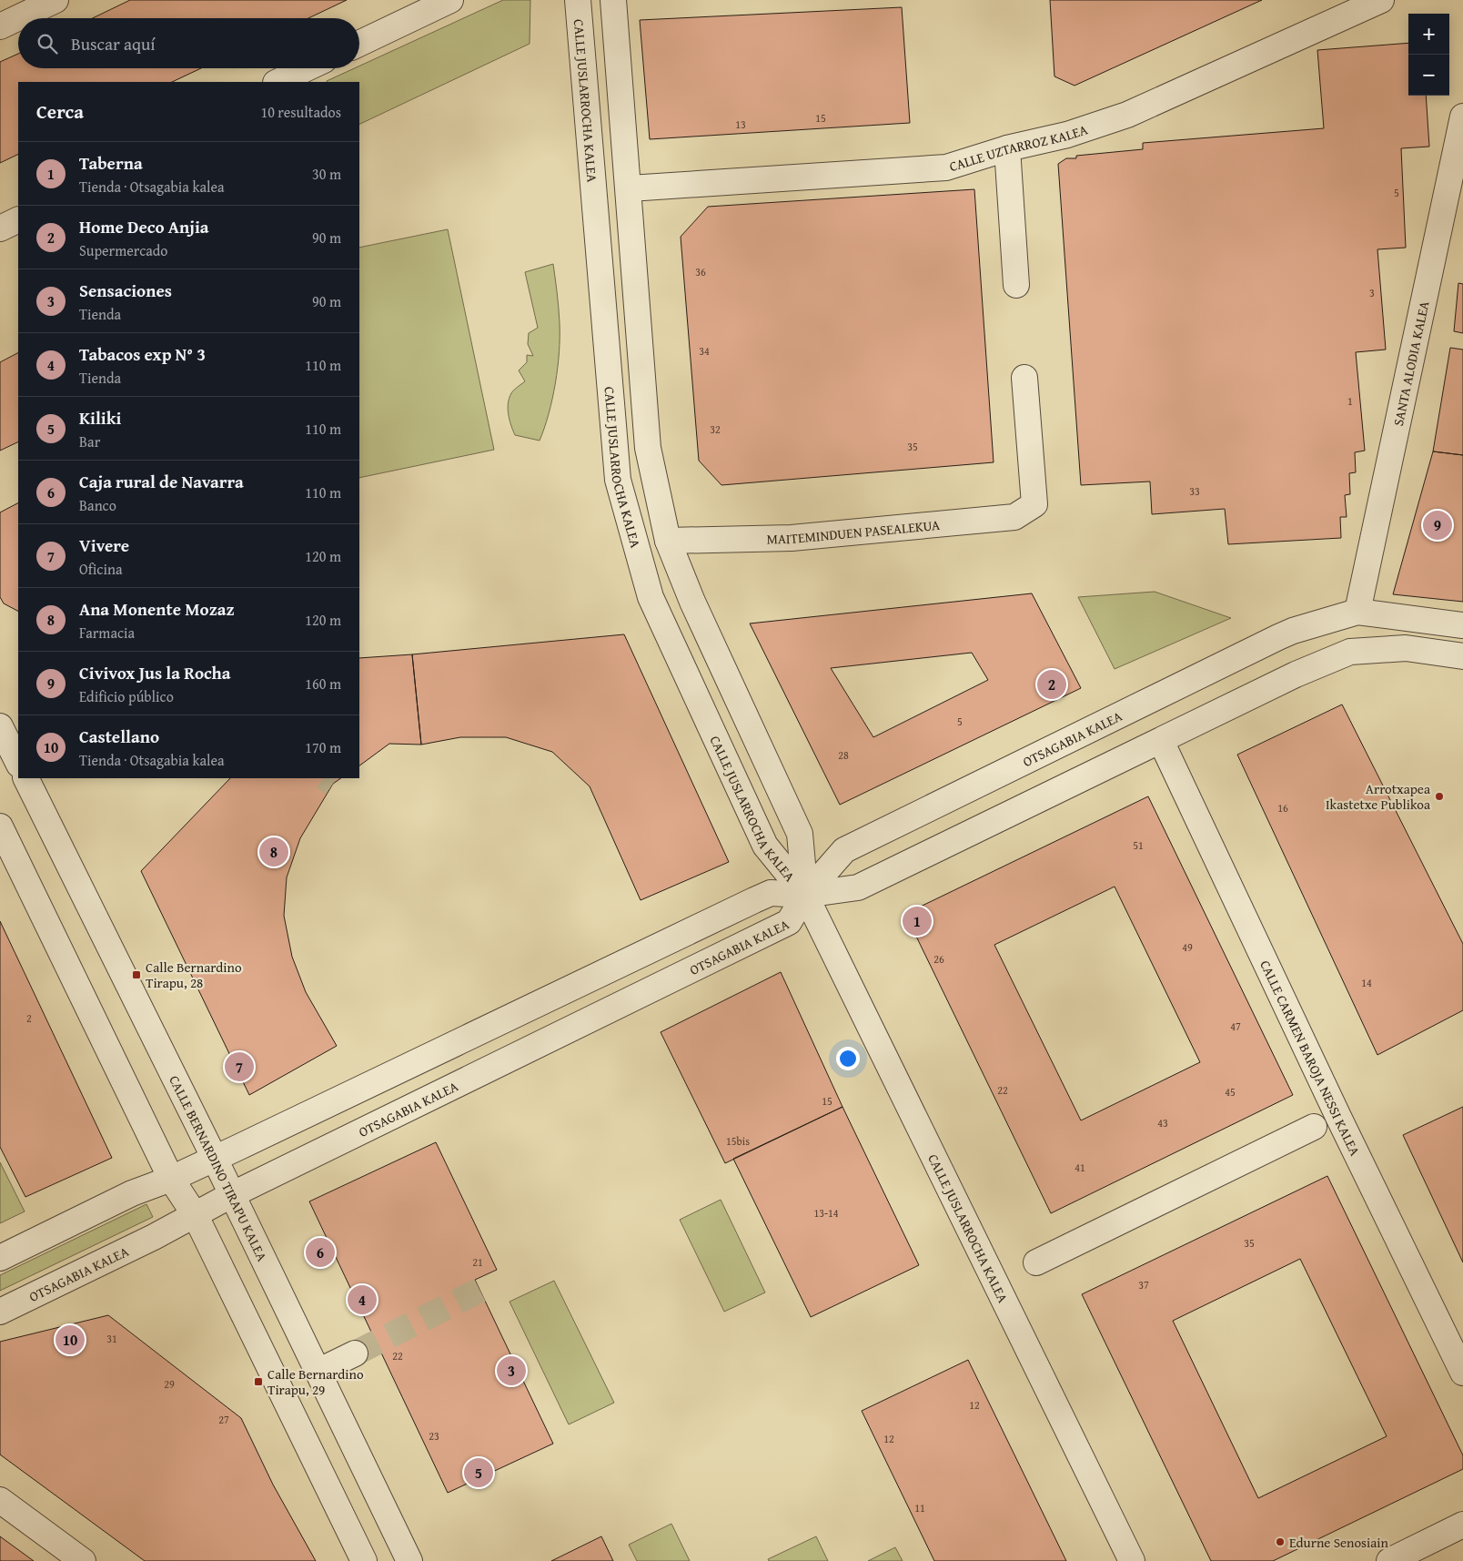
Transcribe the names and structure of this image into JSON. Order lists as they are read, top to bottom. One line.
{"streets":{"street":["CALLE JUSLARROCHA KALEA","CALLE UZTARROZ KALEA","SANTA ALODIA KALEA","MAITEMINDUEN PASEALEKUA","OTSAGABIA KALEA","CALLE CARMEN BAROJA NESSI KALEA","CALLE BERNARDINO TIRAPU KALEA"]},"crossings":[["CALLE JUSLARROCHA KALEA","CALLE UZTARROZ KALEA"],["CALLE JUSLARROCHA KALEA","MAITEMINDUEN PASEALEKUA"],["CALLE JUSLARROCHA KALEA","OTSAGABIA KALEA"],["SANTA ALODIA KALEA","OTSAGABIA KALEA"],["OTSAGABIA KALEA","CALLE CARMEN BAROJA NESSI KALEA"],["OTSAGABIA KALEA","CALLE BERNARDINO TIRAPU KALEA"]],"places":{"other":["Arrotxapea Ikastetxe Publikoa","Edurne Senosiain"],"transit":["Calle Bernardino Tirapu, 28","Calle Bernardino Tirapu, 29"]},"house_numbers":["15","13","5","36","3","34","1","32","35","33","5","28","16","51","49","26","14","2","47","22","45","15","43","15bis","41","13-14","35","21","37","31","22","29","12","27","23","12","11"],"page":{"map_buttons":["+","−"],"search":"Buscar aquí","heading":["Cerca","10 resultados"],"list":[{"mark":"1","name":"Taberna","note":"Tienda · Otsagabia kalea","value":"30 m"},{"mark":"2","name":"Home Deco Anjia","note":"Supermercado","value":"90 m"},{"mark":"3","name":"Sensaciones","note":"Tienda","value":"90 m"},{"mark":"4","name":"Tabacos exp N° 3","note":"Tienda","value":"110 m"},{"mark":"5","name":"Kiliki","note":"Bar","value":"110 m"},{"mark":"6","name":"Caja rural de Navarra","note":"Banco","value":"110 m"},{"mark":"7","name":"Vivere","note":"Oficina","value":"120 m"},{"mark":"8","name":"Ana Monente Mozaz","note":"Farmacia","value":"120 m"},{"mark":"9","name":"Civivox Jus la Rocha","note":"Edificio público","value":"160 m"},{"mark":"10","name":"Castellano","note":"Tienda · Otsagabia kalea","value":"170 m"}],"pins":["9","2","8","1","7","6","4","10","3","5"]}}
